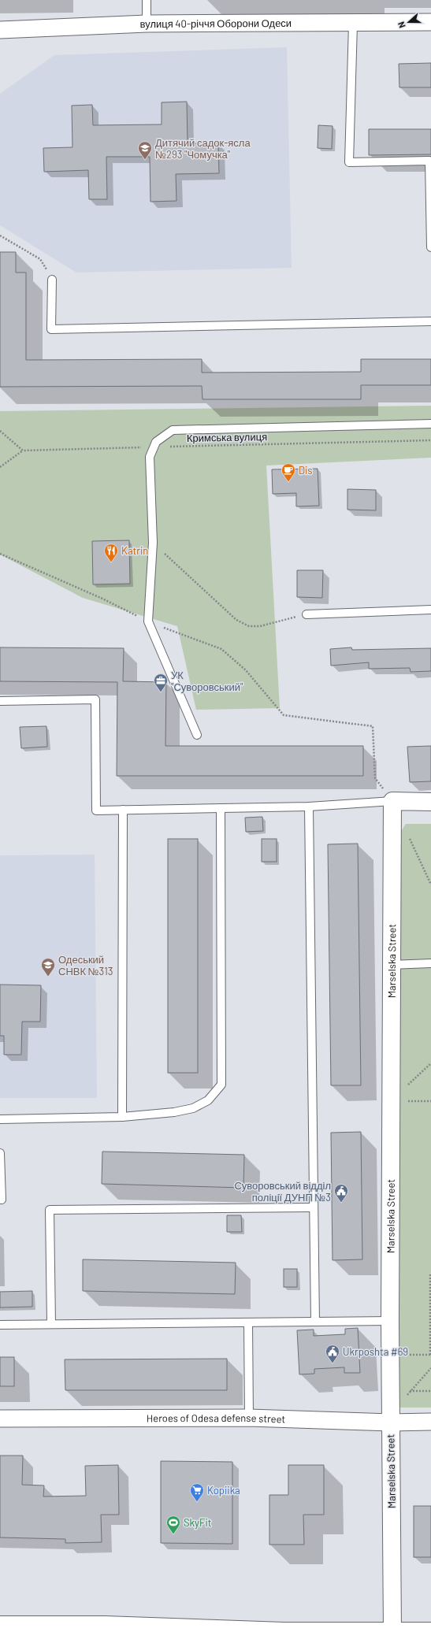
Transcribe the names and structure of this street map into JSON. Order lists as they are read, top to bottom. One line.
{"streets":{"street":["вулиця 40-річчя Оборони Одеси","Marselska Street","Heroes of Odesa defense street"],"path":["Кримська вулиця"]},"crossings":[["Marselska Street","Heroes of Odesa defense street"]],"places":{"school or university":["Дитячий садок-ясла №293 \"Чомучка\"","Одеський СНВК №313"],"cafe":["Dis"],"restaurant":["Katrin"],"office":["УК \"Суворовський\""],"public building":["Суворовський відділ поліції ДУНП №3","Ukrposhta #69"],"supermarket":["Kopiika"],"sports":["SkyFit"]},"north":"left"}
